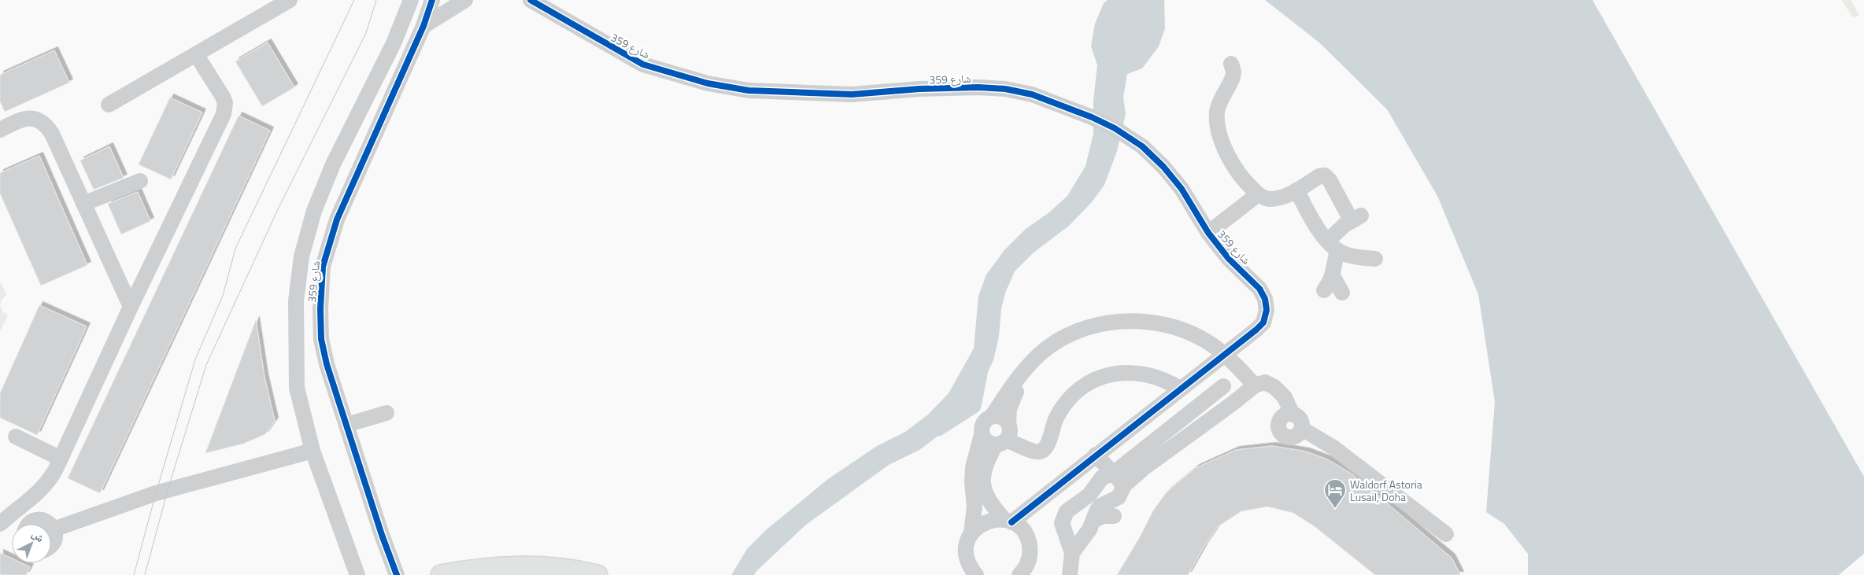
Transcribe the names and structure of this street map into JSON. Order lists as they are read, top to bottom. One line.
{"streets":{"street":["شارع 359"]},"places":{"hotel":["Waldorf Astoria Lusail, Doha"]},"north":"top right"}
